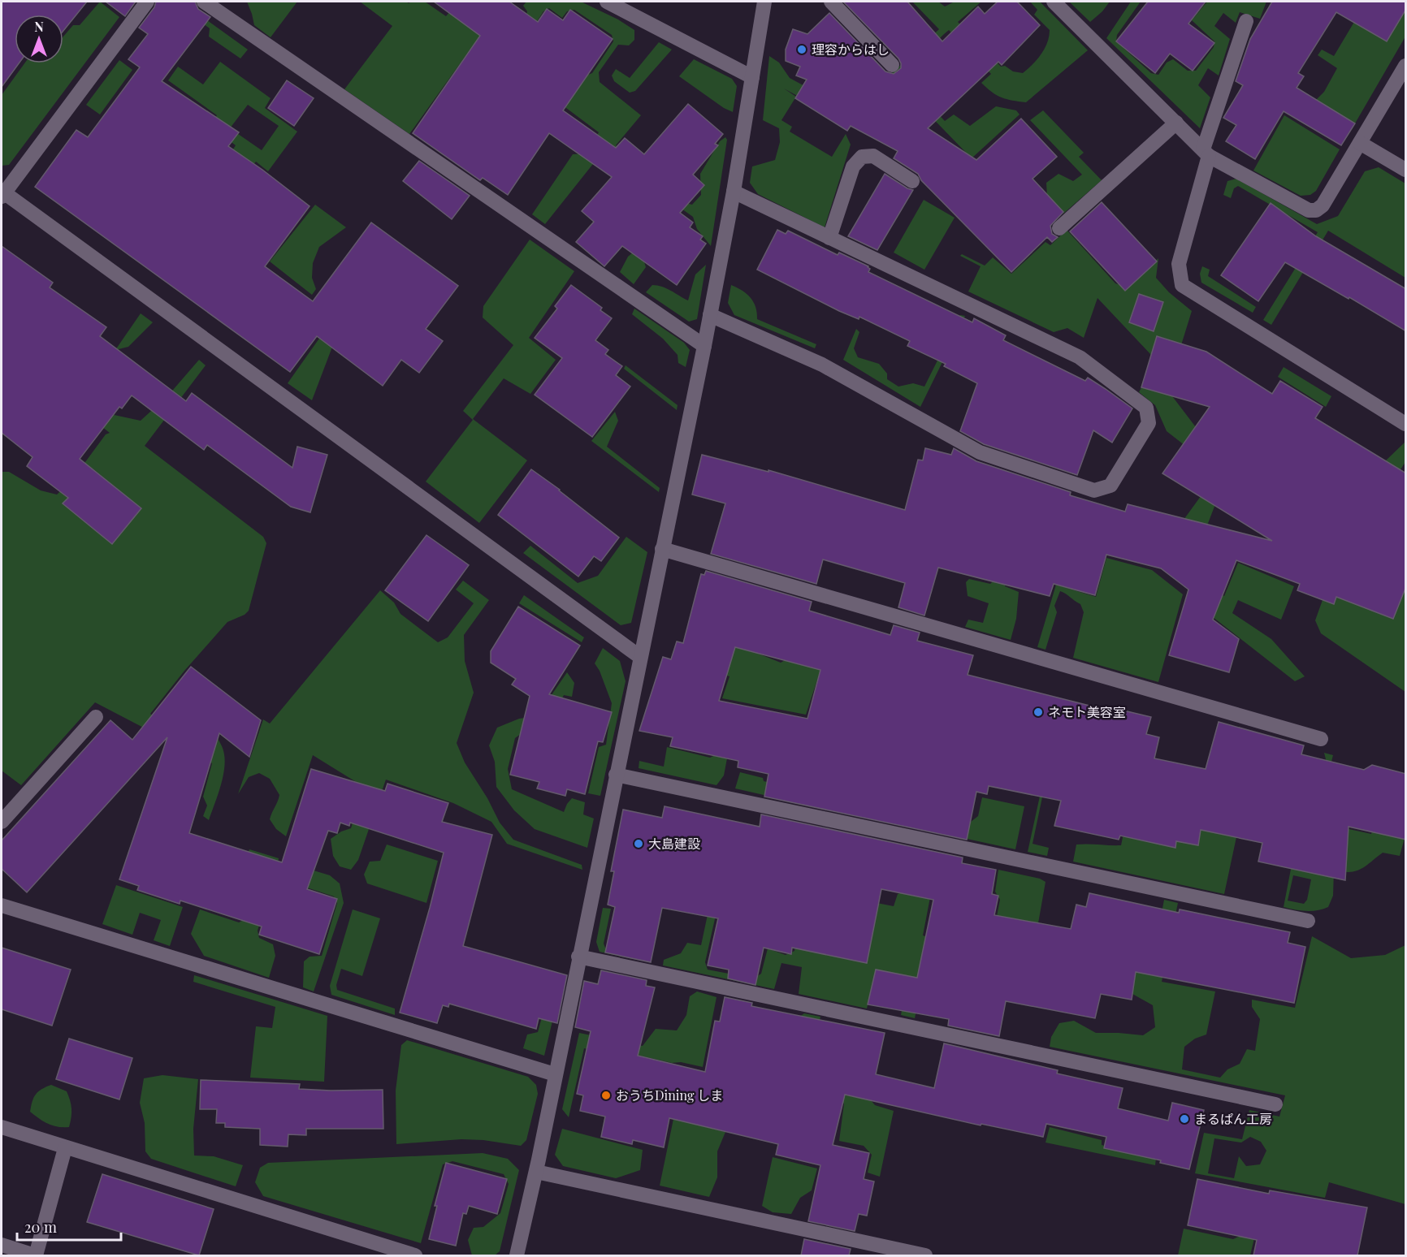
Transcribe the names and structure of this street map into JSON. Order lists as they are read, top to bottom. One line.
{"places":["理容からはし","ネモト美容室","大島建設","おうちDining しま","まるぱん工房"],"scale_bar":"20 m","north":"top"}
